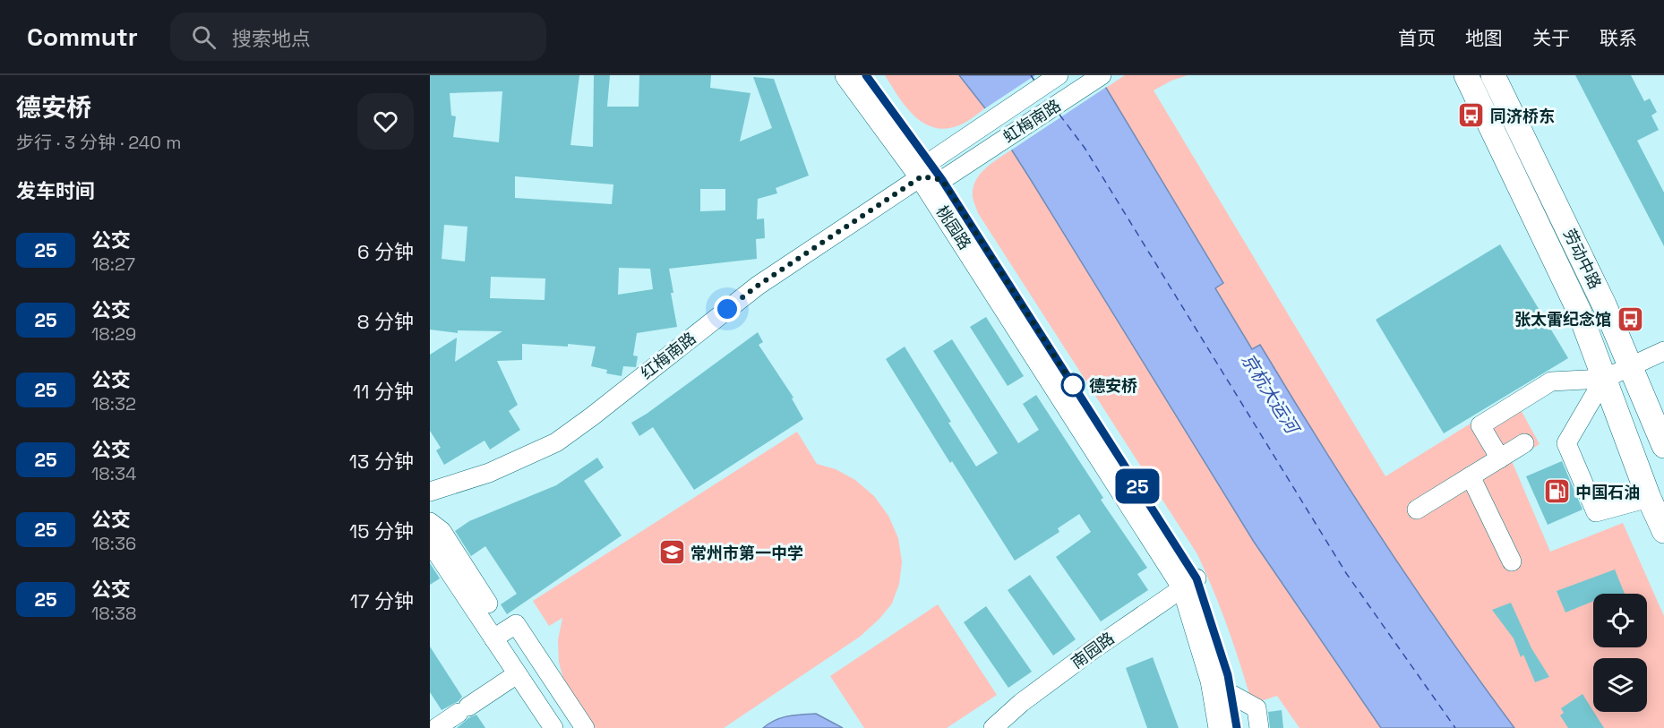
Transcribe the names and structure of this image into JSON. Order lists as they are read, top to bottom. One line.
{"streets":{"main road":["桃园路","劳动中路"],"street":["虹梅南路","红梅南路","南园路"]},"crossings":[["虹梅南路","桃园路"],["虹梅南路","红梅南路"],["桃园路","红梅南路"],["桃园路","南园路"]],"water":["京杭大运河"],"places":{"bus stop":["同济桥东","张太雷纪念馆"],"other":["德安桥"],"fuel station":["中国石油"],"school or university":["常州市第一中学"]},"lines":["bus line 25"],"page":{"header":"Commutr","search":"搜索地点","nav":["首页","地图","关于","联系"],"heading":[["德安桥","步行 · 3 分钟 · 240 m"],"发车时间"],"on_map":"25","list":[{"mark":"25","name":"公交","note":"18:27","value":"6 分钟"},{"mark":"25","name":"公交","note":"18:29","value":"8 分钟"},{"mark":"25","name":"公交","note":"18:32","value":"11 分钟"},{"mark":"25","name":"公交","note":"18:34","value":"13 分钟"},{"mark":"25","name":"公交","note":"18:36","value":"15 分钟"},{"mark":"25","name":"公交","note":"18:38","value":"17 分钟"}]}}
